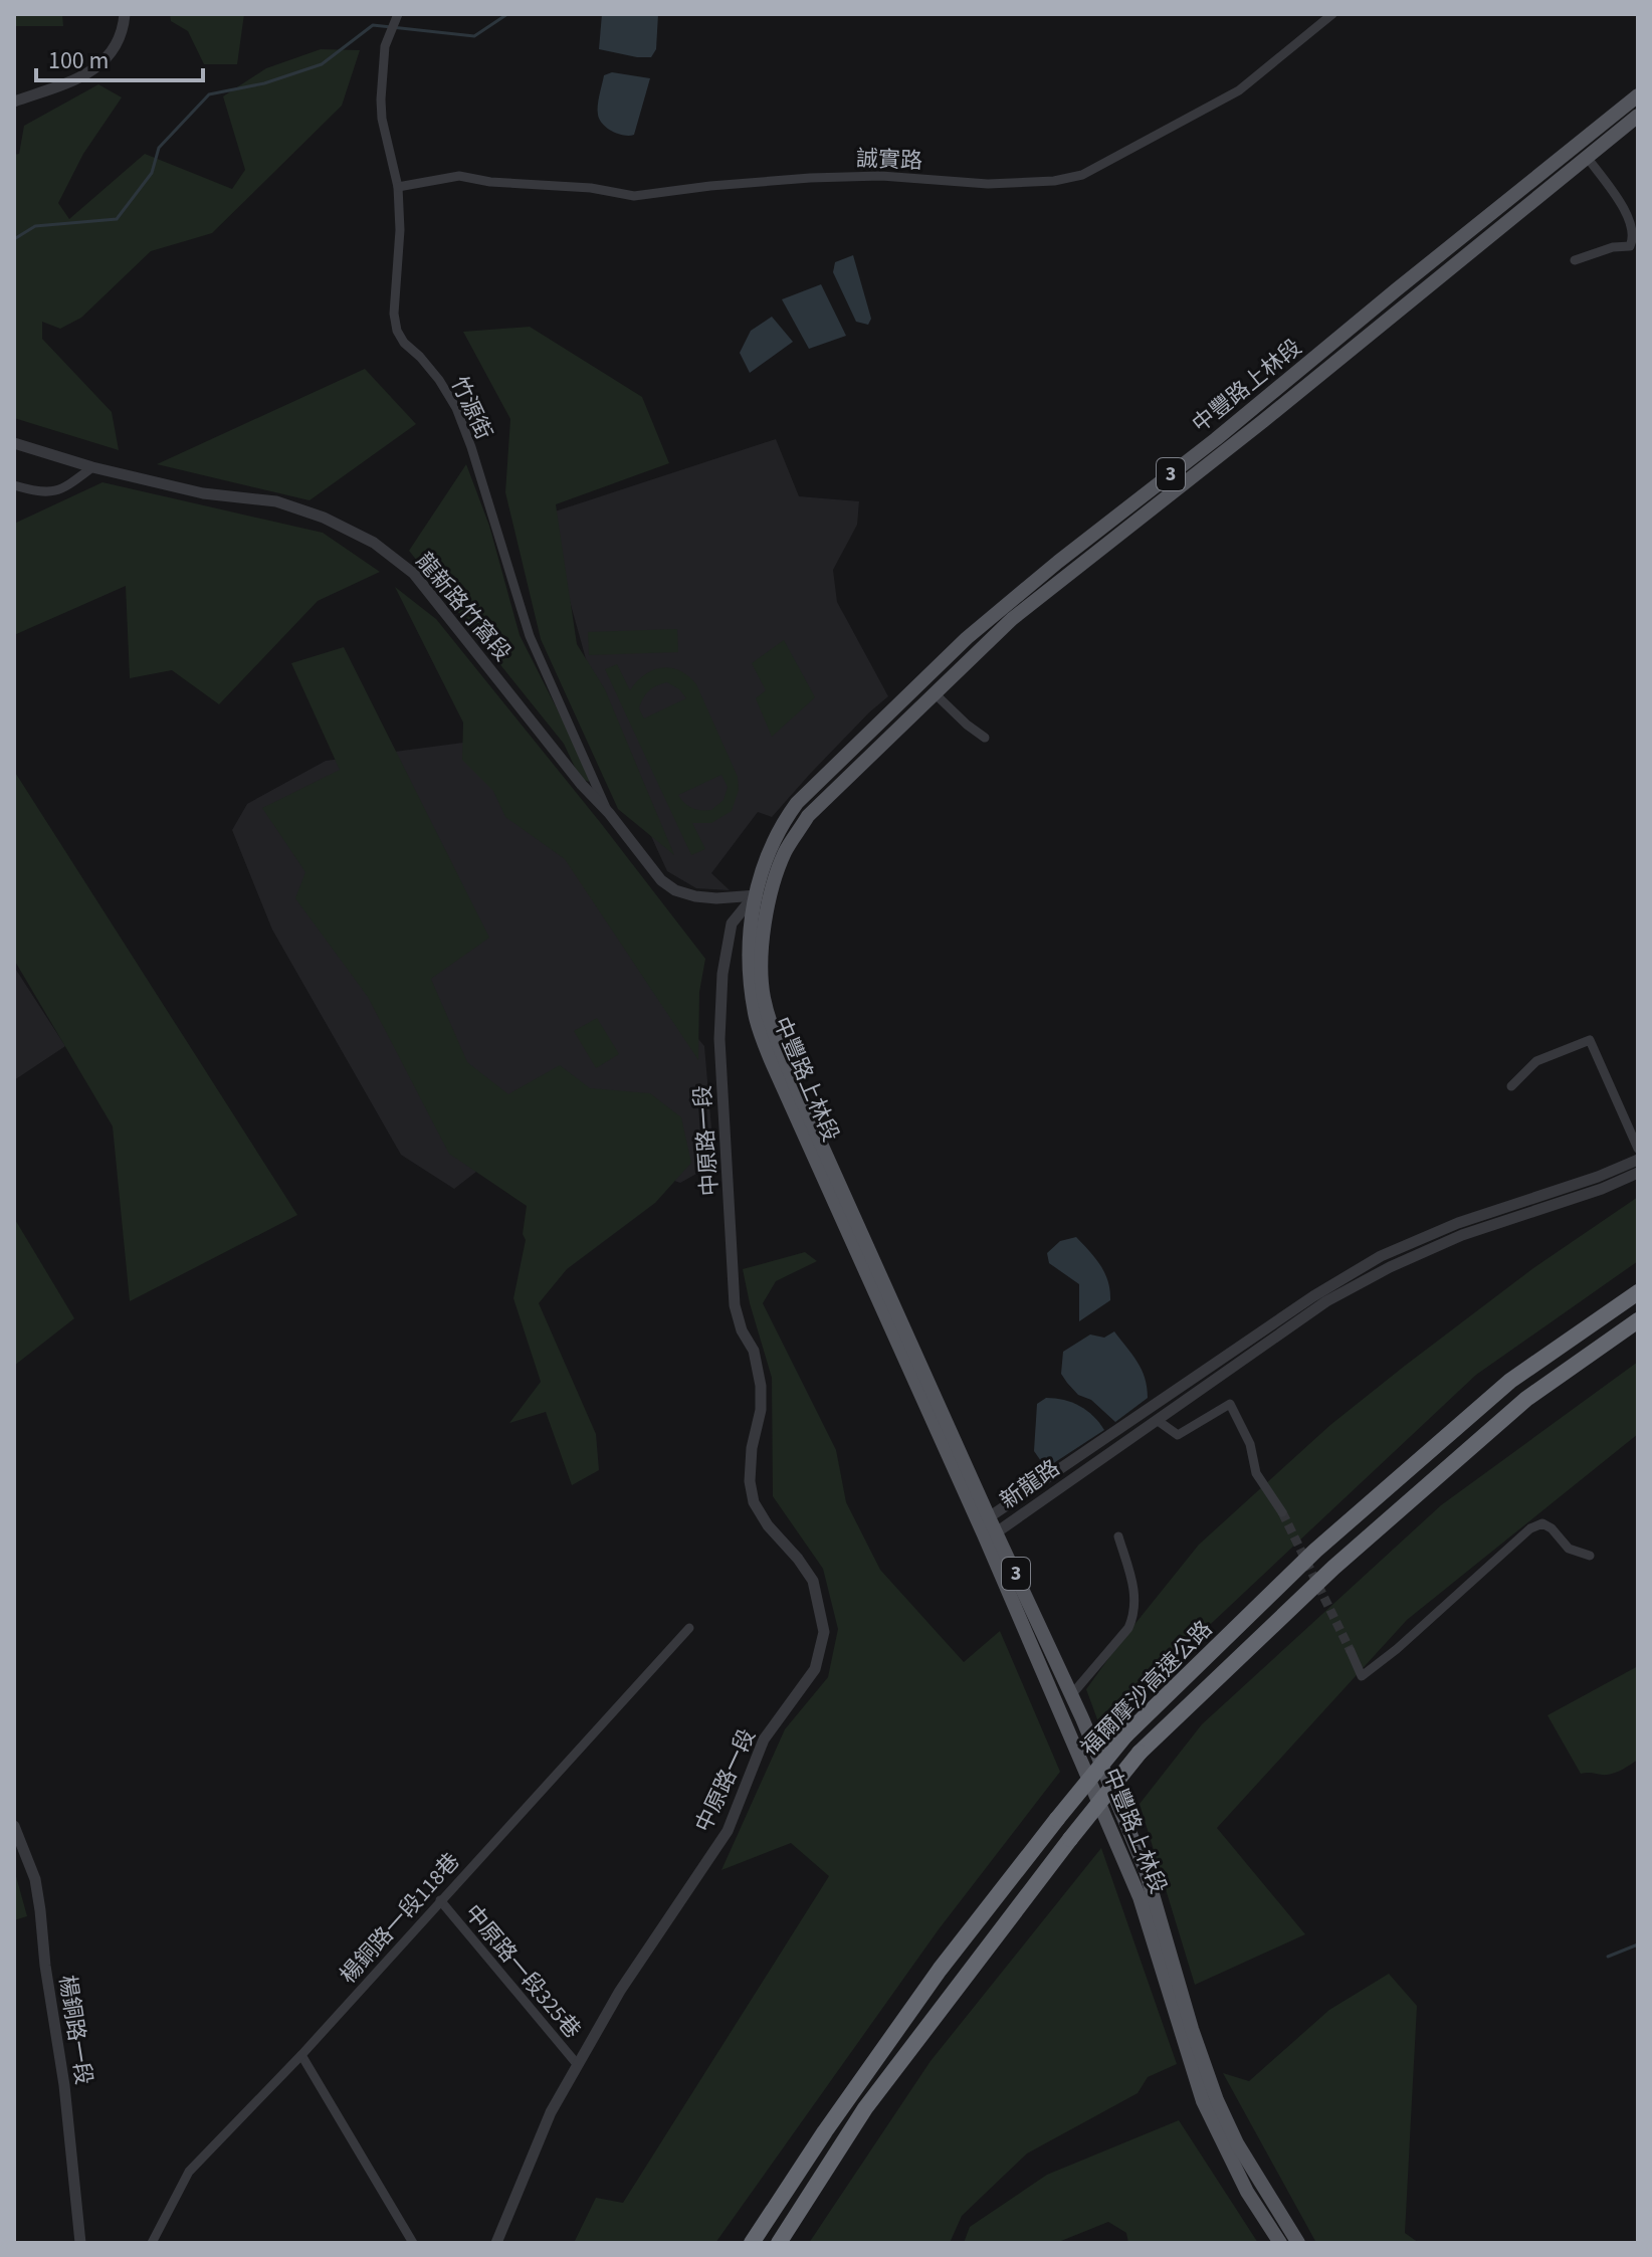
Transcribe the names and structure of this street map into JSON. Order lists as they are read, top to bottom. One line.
{"streets":{"highway":["福爾摩沙高速公路"],"main road":["中豐路上林段","3"],"street":["誠實路","竹源街","龍新路竹窩段","中原路一段","新龍路","楊銅路一段118巷","中原路一段325巷","楊銅路一段"]},"crossings":[["誠實路","竹源街"],["中豐路上林段","龍新路竹窩段"],["中豐路上林段","中原路一段"],["中豐路上林段","新龍路"],["竹源街","龍新路竹窩段"],["龍新路竹窩段","中原路一段"],["中原路一段","中原路一段325巷"],["楊銅路一段118巷","中原路一段325巷"]],"scale_bar":"100 m"}
